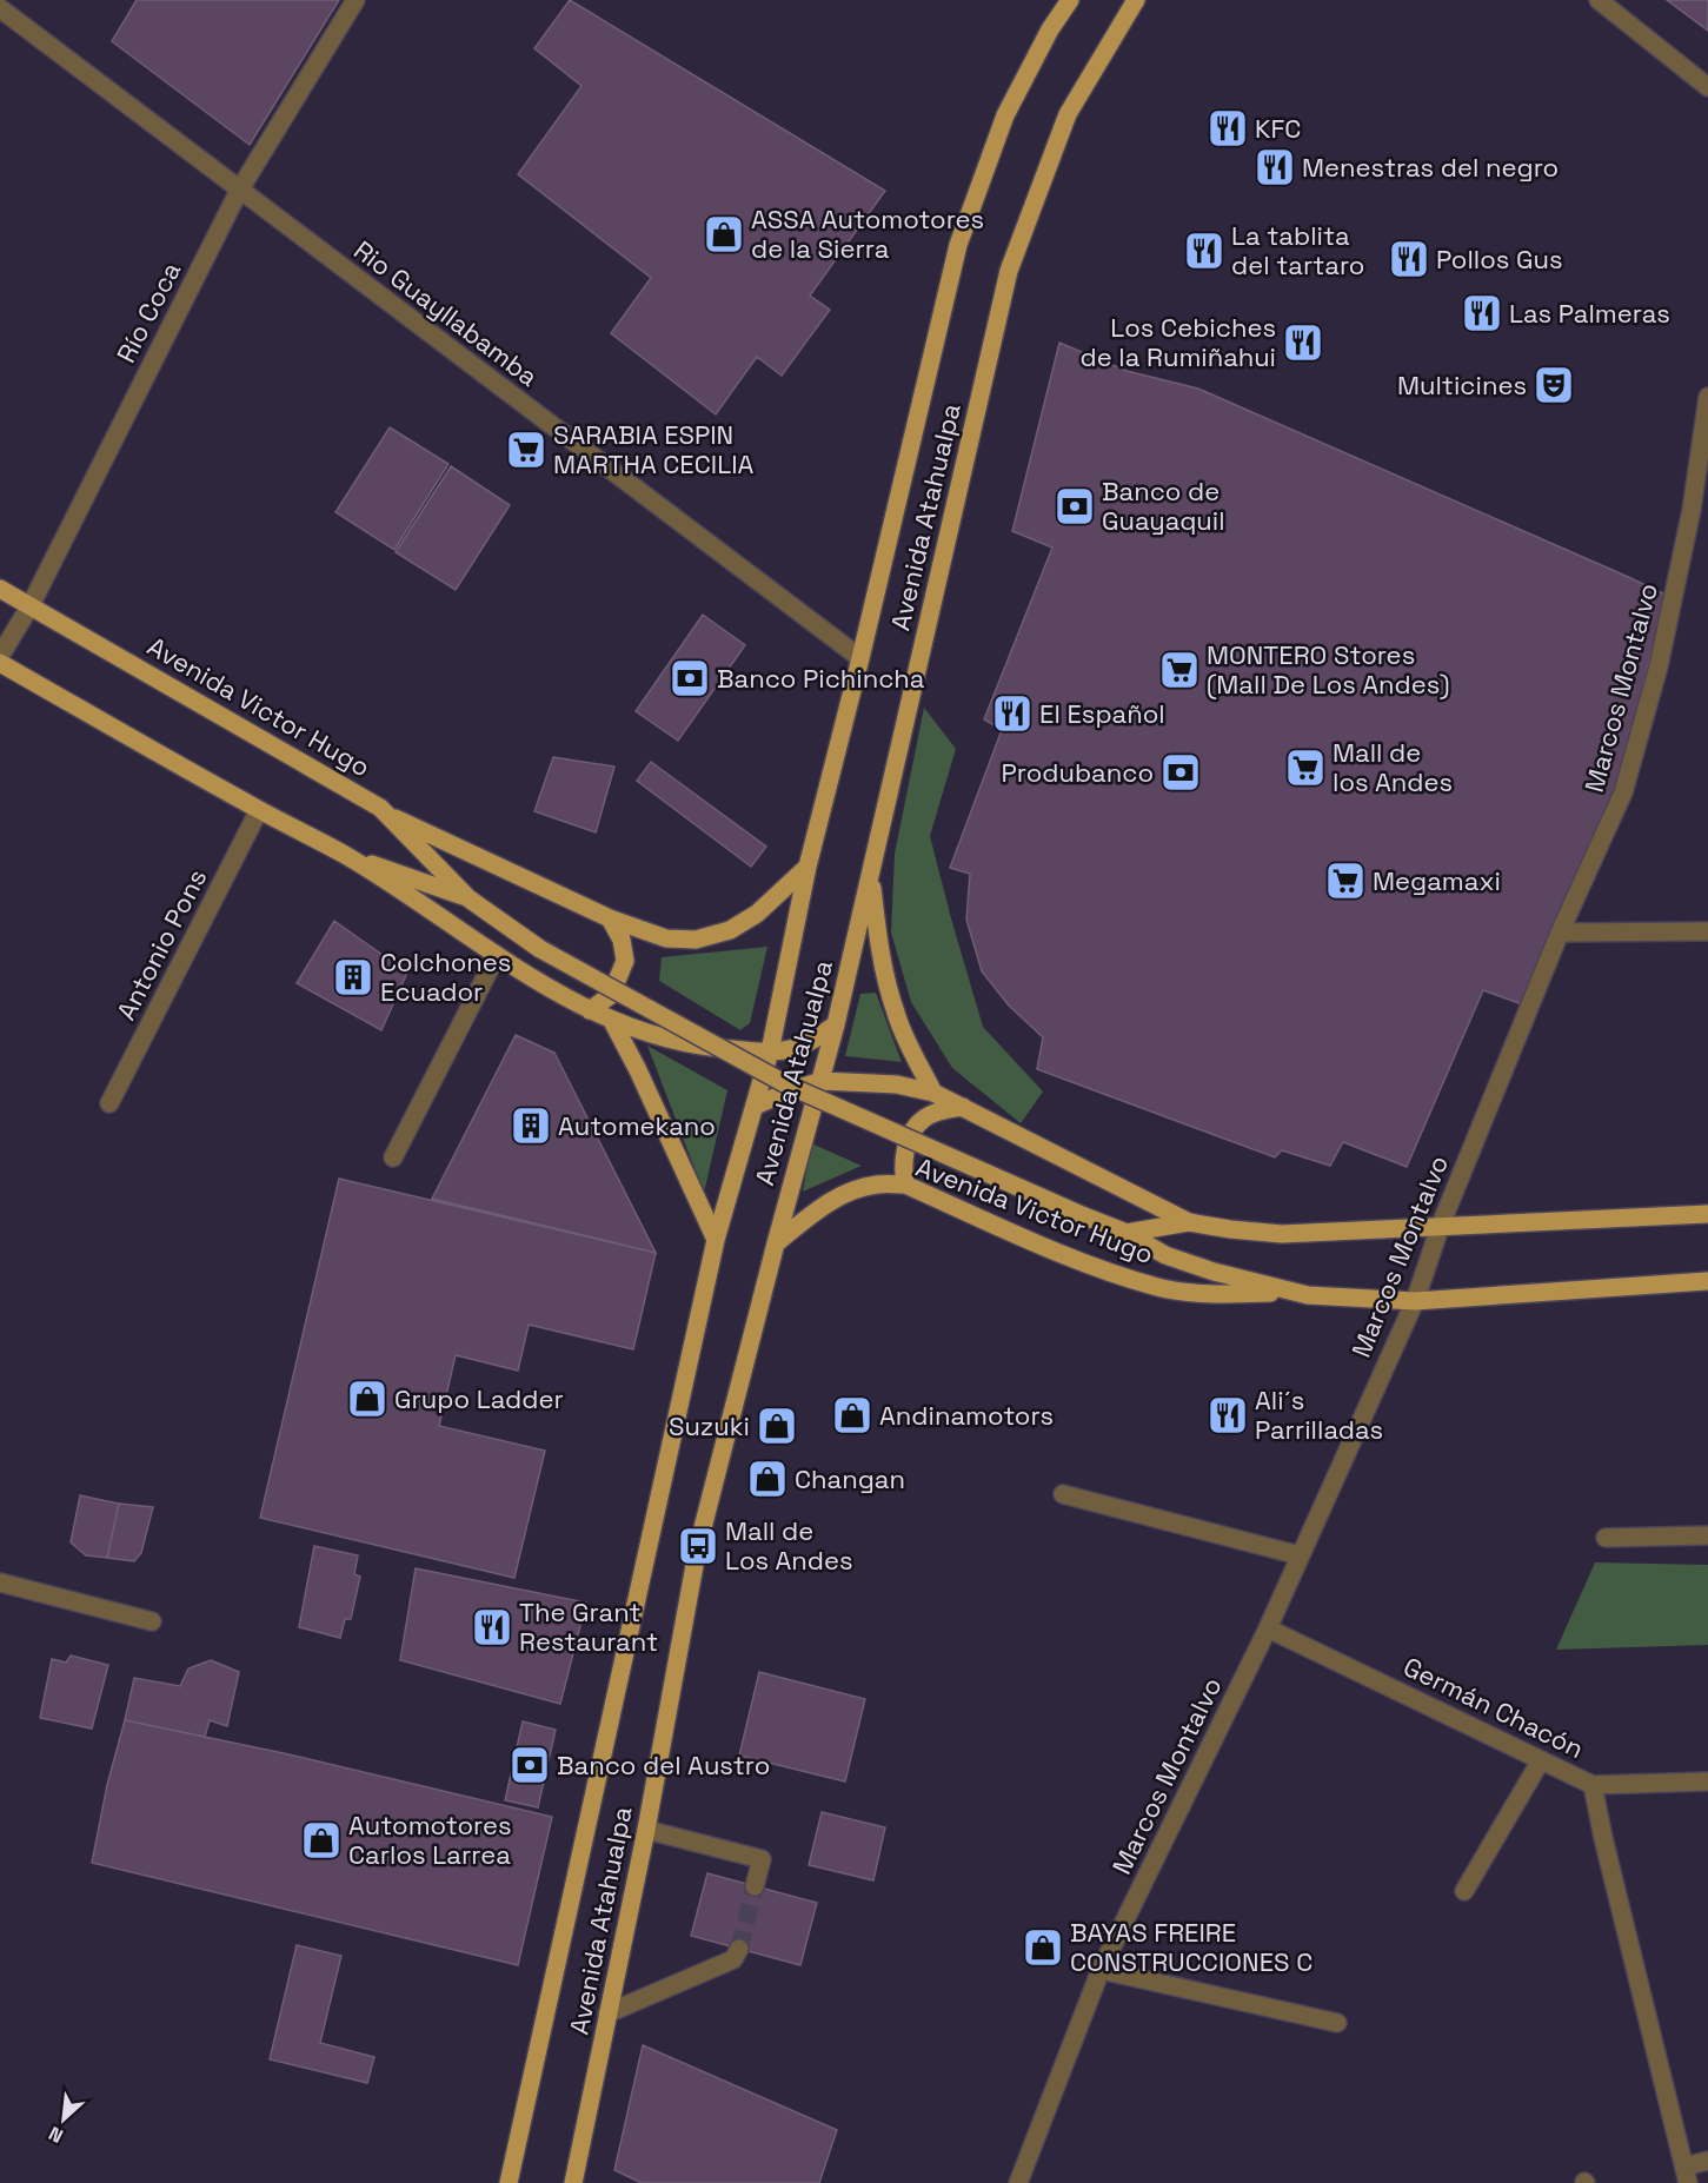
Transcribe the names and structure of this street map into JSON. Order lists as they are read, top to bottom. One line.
{"streets":{"main road":["Avenida Atahualpa","Avenida Victor Hugo"],"street":["Río Coca","Rio Guayllabamba","Marcos Montalvo","Antonio Pons","Germán Chacón"]},"crossings":[["Río Coca","Rio Guayllabamba"],["Río Coca","Avenida Victor Hugo"],["Rio Guayllabamba","Avenida Atahualpa"],["Avenida Atahualpa","Avenida Victor Hugo"],["Marcos Montalvo","Avenida Victor Hugo"],["Marcos Montalvo","Germán Chacón"],["Avenida Victor Hugo","Antonio Pons"]],"places":{"restaurant":["KFC","Menestras del negro","La tablita del tartaro","Pollos Gus","Las Palmeras","Los Cebiches de la Rumiñahui","El Español","Ali´s Parrilladas","The Grant Restaurant"],"shop":["ASSA Automotores de la Sierra","Grupo Ladder","Andinamotors","Suzuki","Changan","Automotores Carlos Larrea","BAYAS FREIRE CONSTRUCCIONES C"],"theatre":["Multicines"],"supermarket":["SARABIA ESPIN MARTHA CECILIA","MONTERO Stores (Mall De Los Andes)","Mall de los Andes","Megamaxi"],"bank":["Banco de Guayaquil","Banco Pichincha","Produbanco","Banco del Austro"],"building":["Colchones Ecuador","Automekano"],"bus stop":["Mall de Los Andes"]},"north":"bottom left"}
